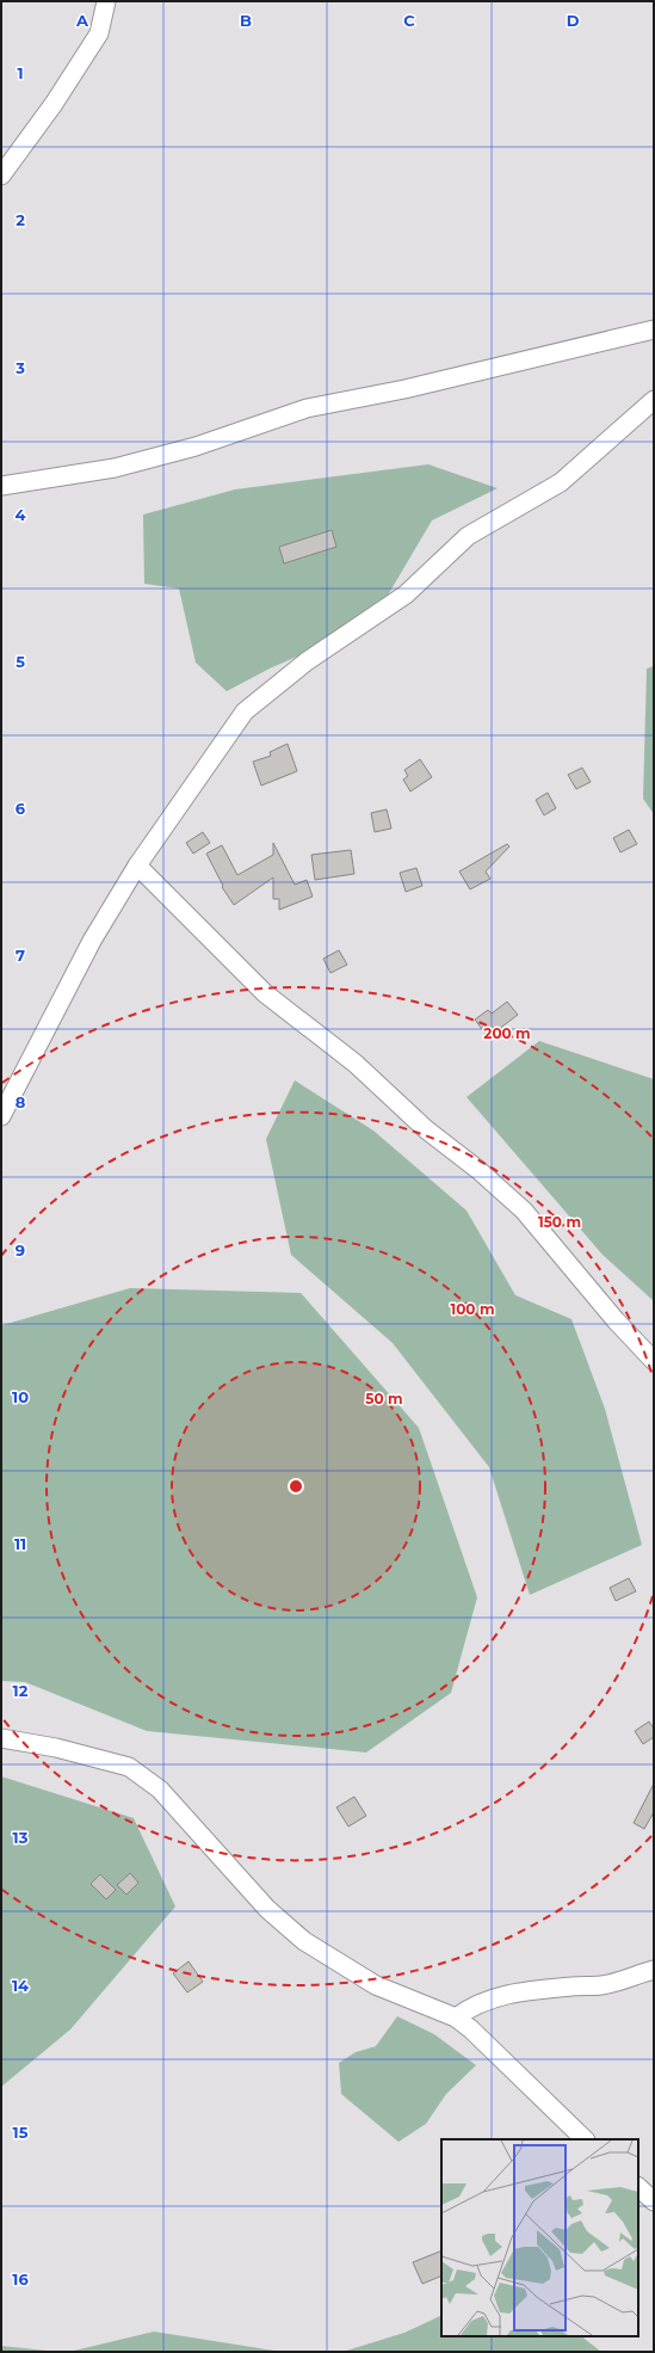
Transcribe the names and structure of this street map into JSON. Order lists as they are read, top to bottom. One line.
{"grid":{"columns":["A","B","C","D"],"rows":["1","2","3","4","5","6","7","8","9","10","11","12","13","14","15","16"]},"rings":["200 m","150 m","100 m","50 m"]}
